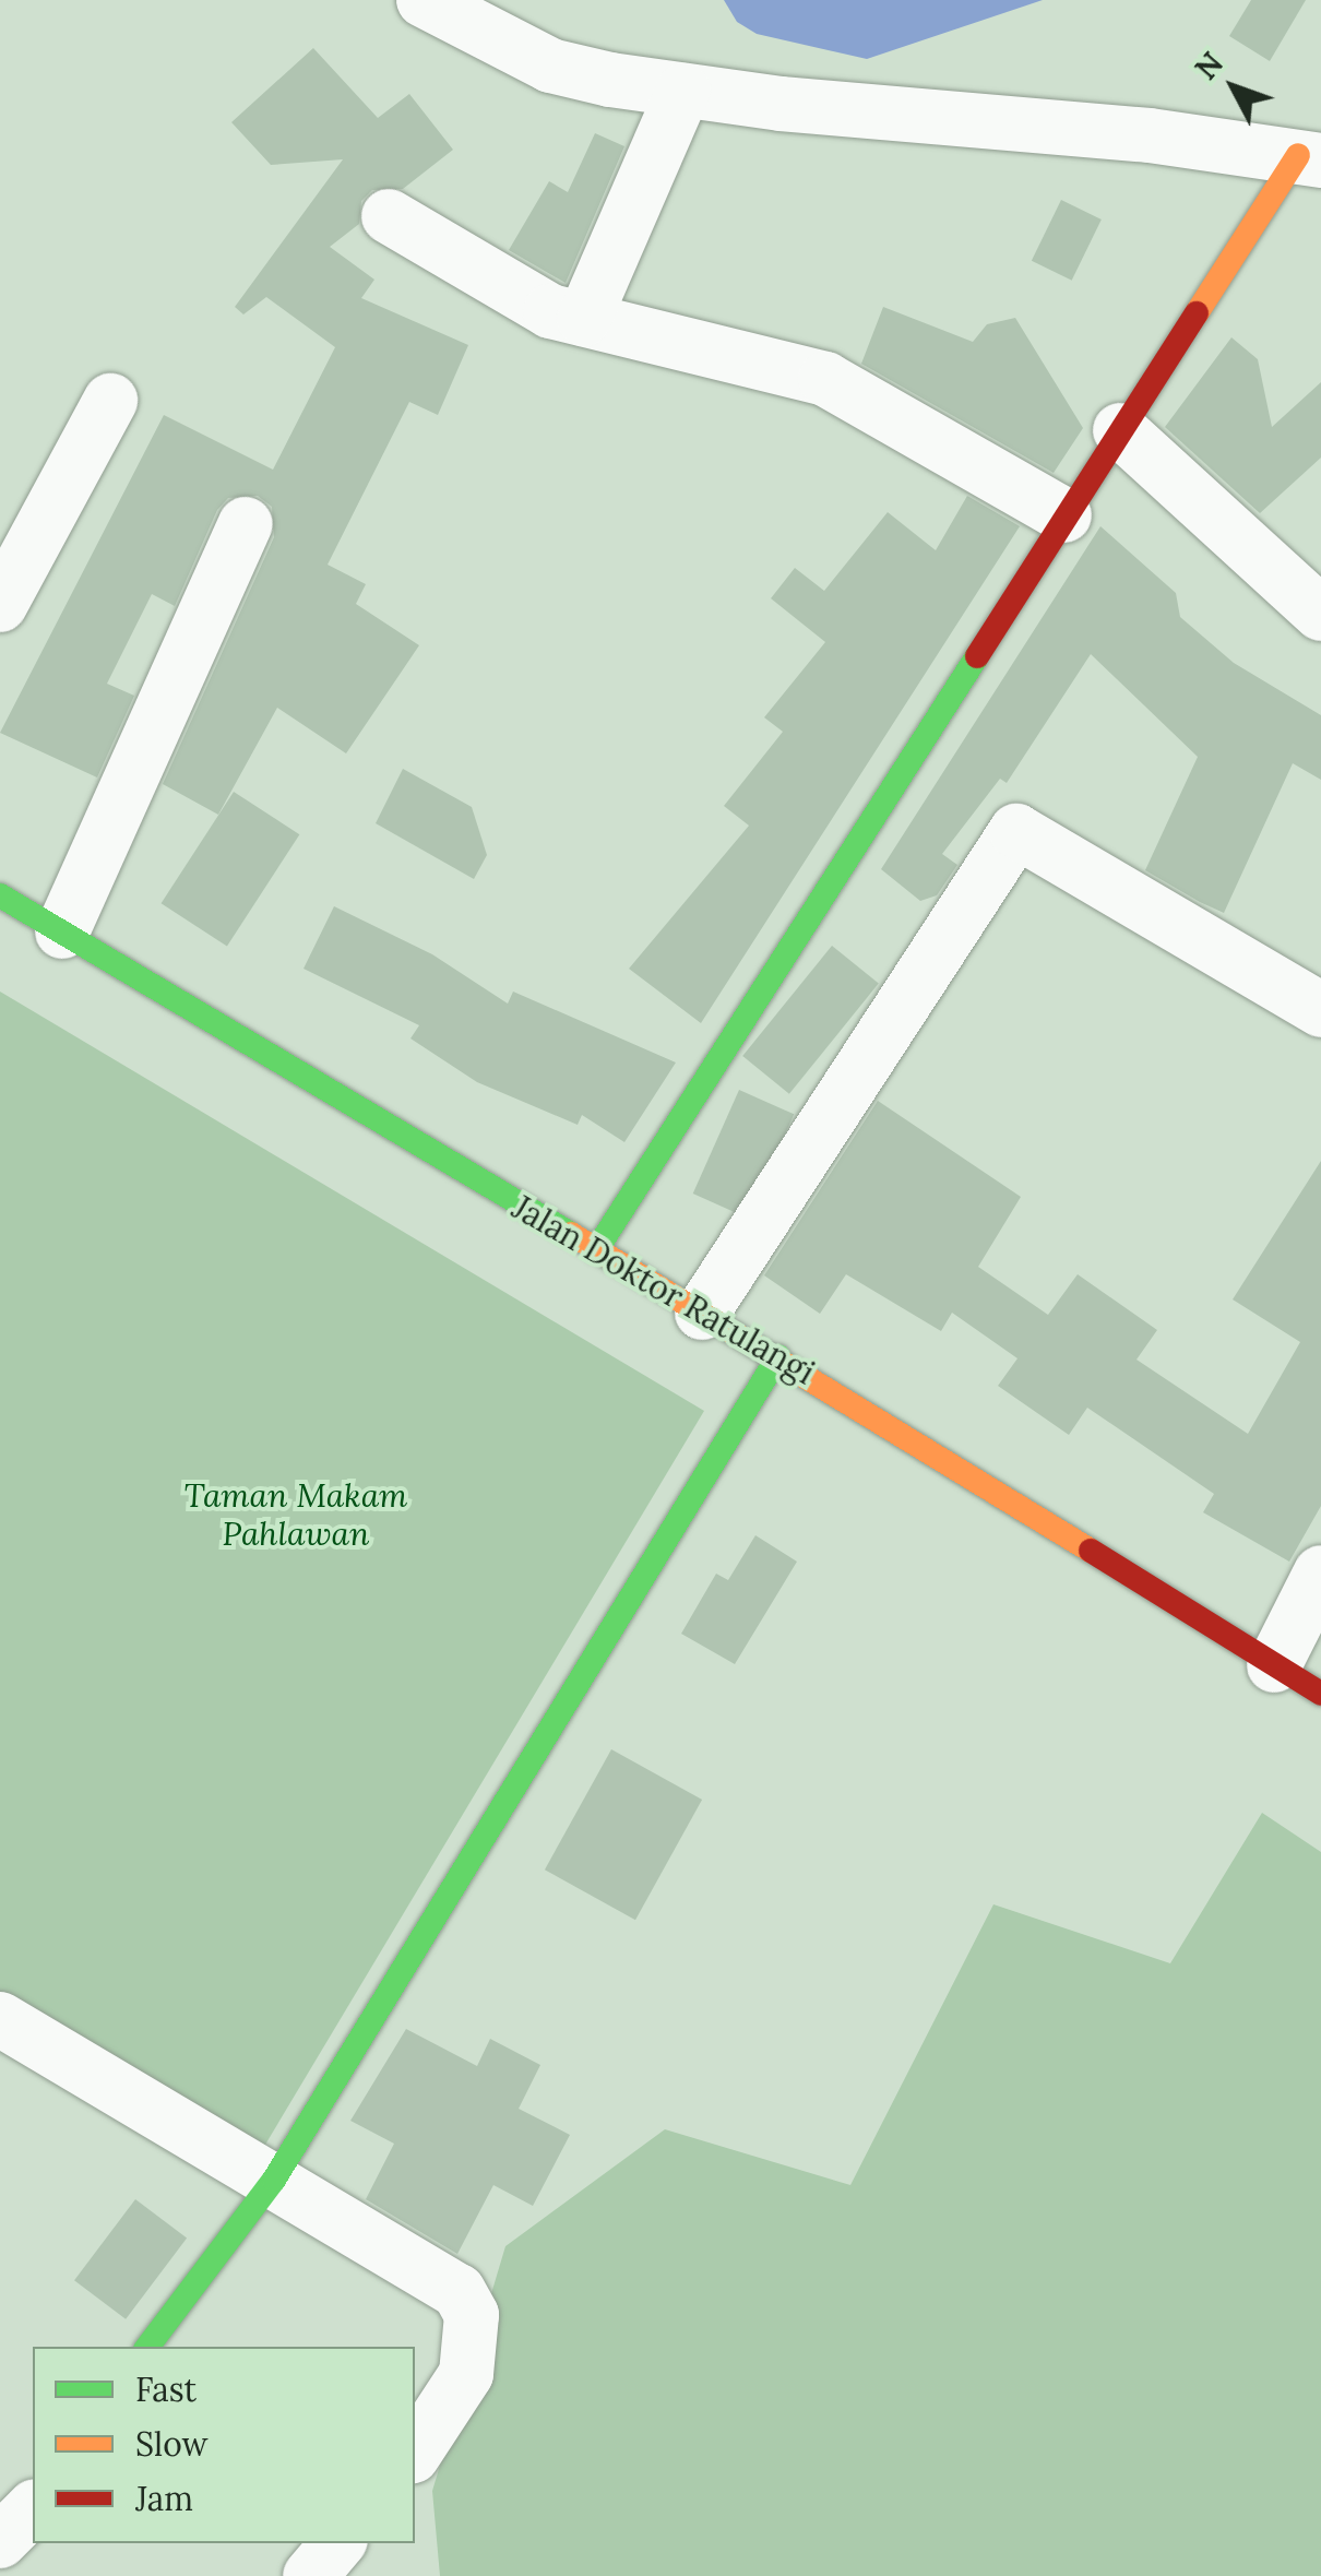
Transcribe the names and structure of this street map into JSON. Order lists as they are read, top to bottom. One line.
{"streets":{"main road":["Jalan Doktor Ratulangi"]},"parks":["Taman Makam Pahlawan"],"legend":["Fast","Slow","Jam"],"north":"top left"}
